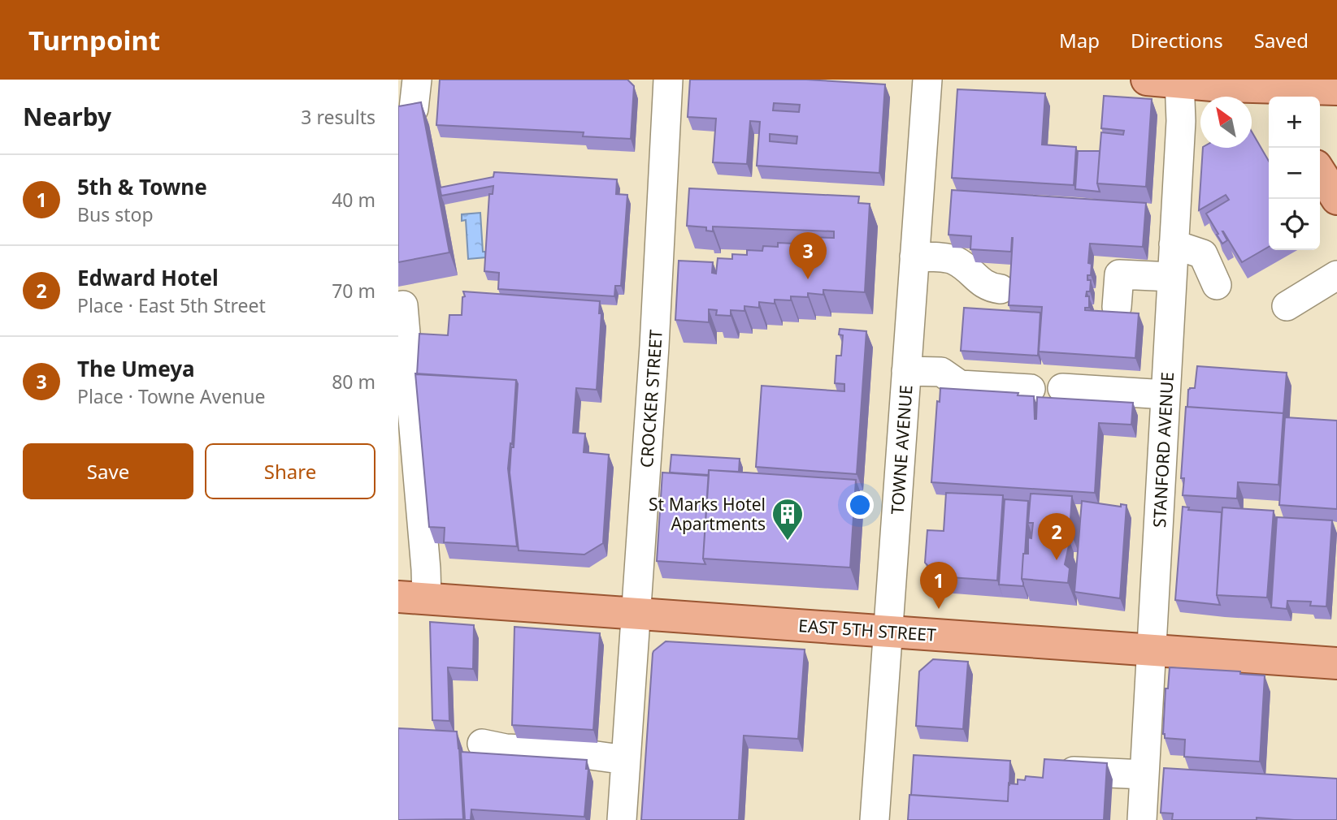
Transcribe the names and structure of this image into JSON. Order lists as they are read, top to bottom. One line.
{"streets":{"main road":["EAST 5TH STREET"],"street":["CROCKER STREET","TOWNE AVENUE","STANFORD AVENUE"]},"crossings":[["CROCKER STREET","EAST 5TH STREET"],["TOWNE AVENUE","EAST 5TH STREET"],["STANFORD AVENUE","EAST 5TH STREET"]],"places":{"building":["St Marks Hotel Apartments"]},"north":"top left","page":{"header":"Turnpoint","nav":["Map","Directions","Saved"],"heading":["Nearby","3 results"],"map_buttons":["+","−"],"list":[{"mark":"1","name":"5th & Towne","note":"Bus stop","value":"40 m"},{"mark":"2","name":"Edward Hotel","note":"Place · East 5th Street","value":"70 m"},{"mark":"3","name":"The Umeya","note":"Place · Towne Avenue","value":"80 m"}],"pins":["3","2","1"],"buttons":["Save","Share"]}}
